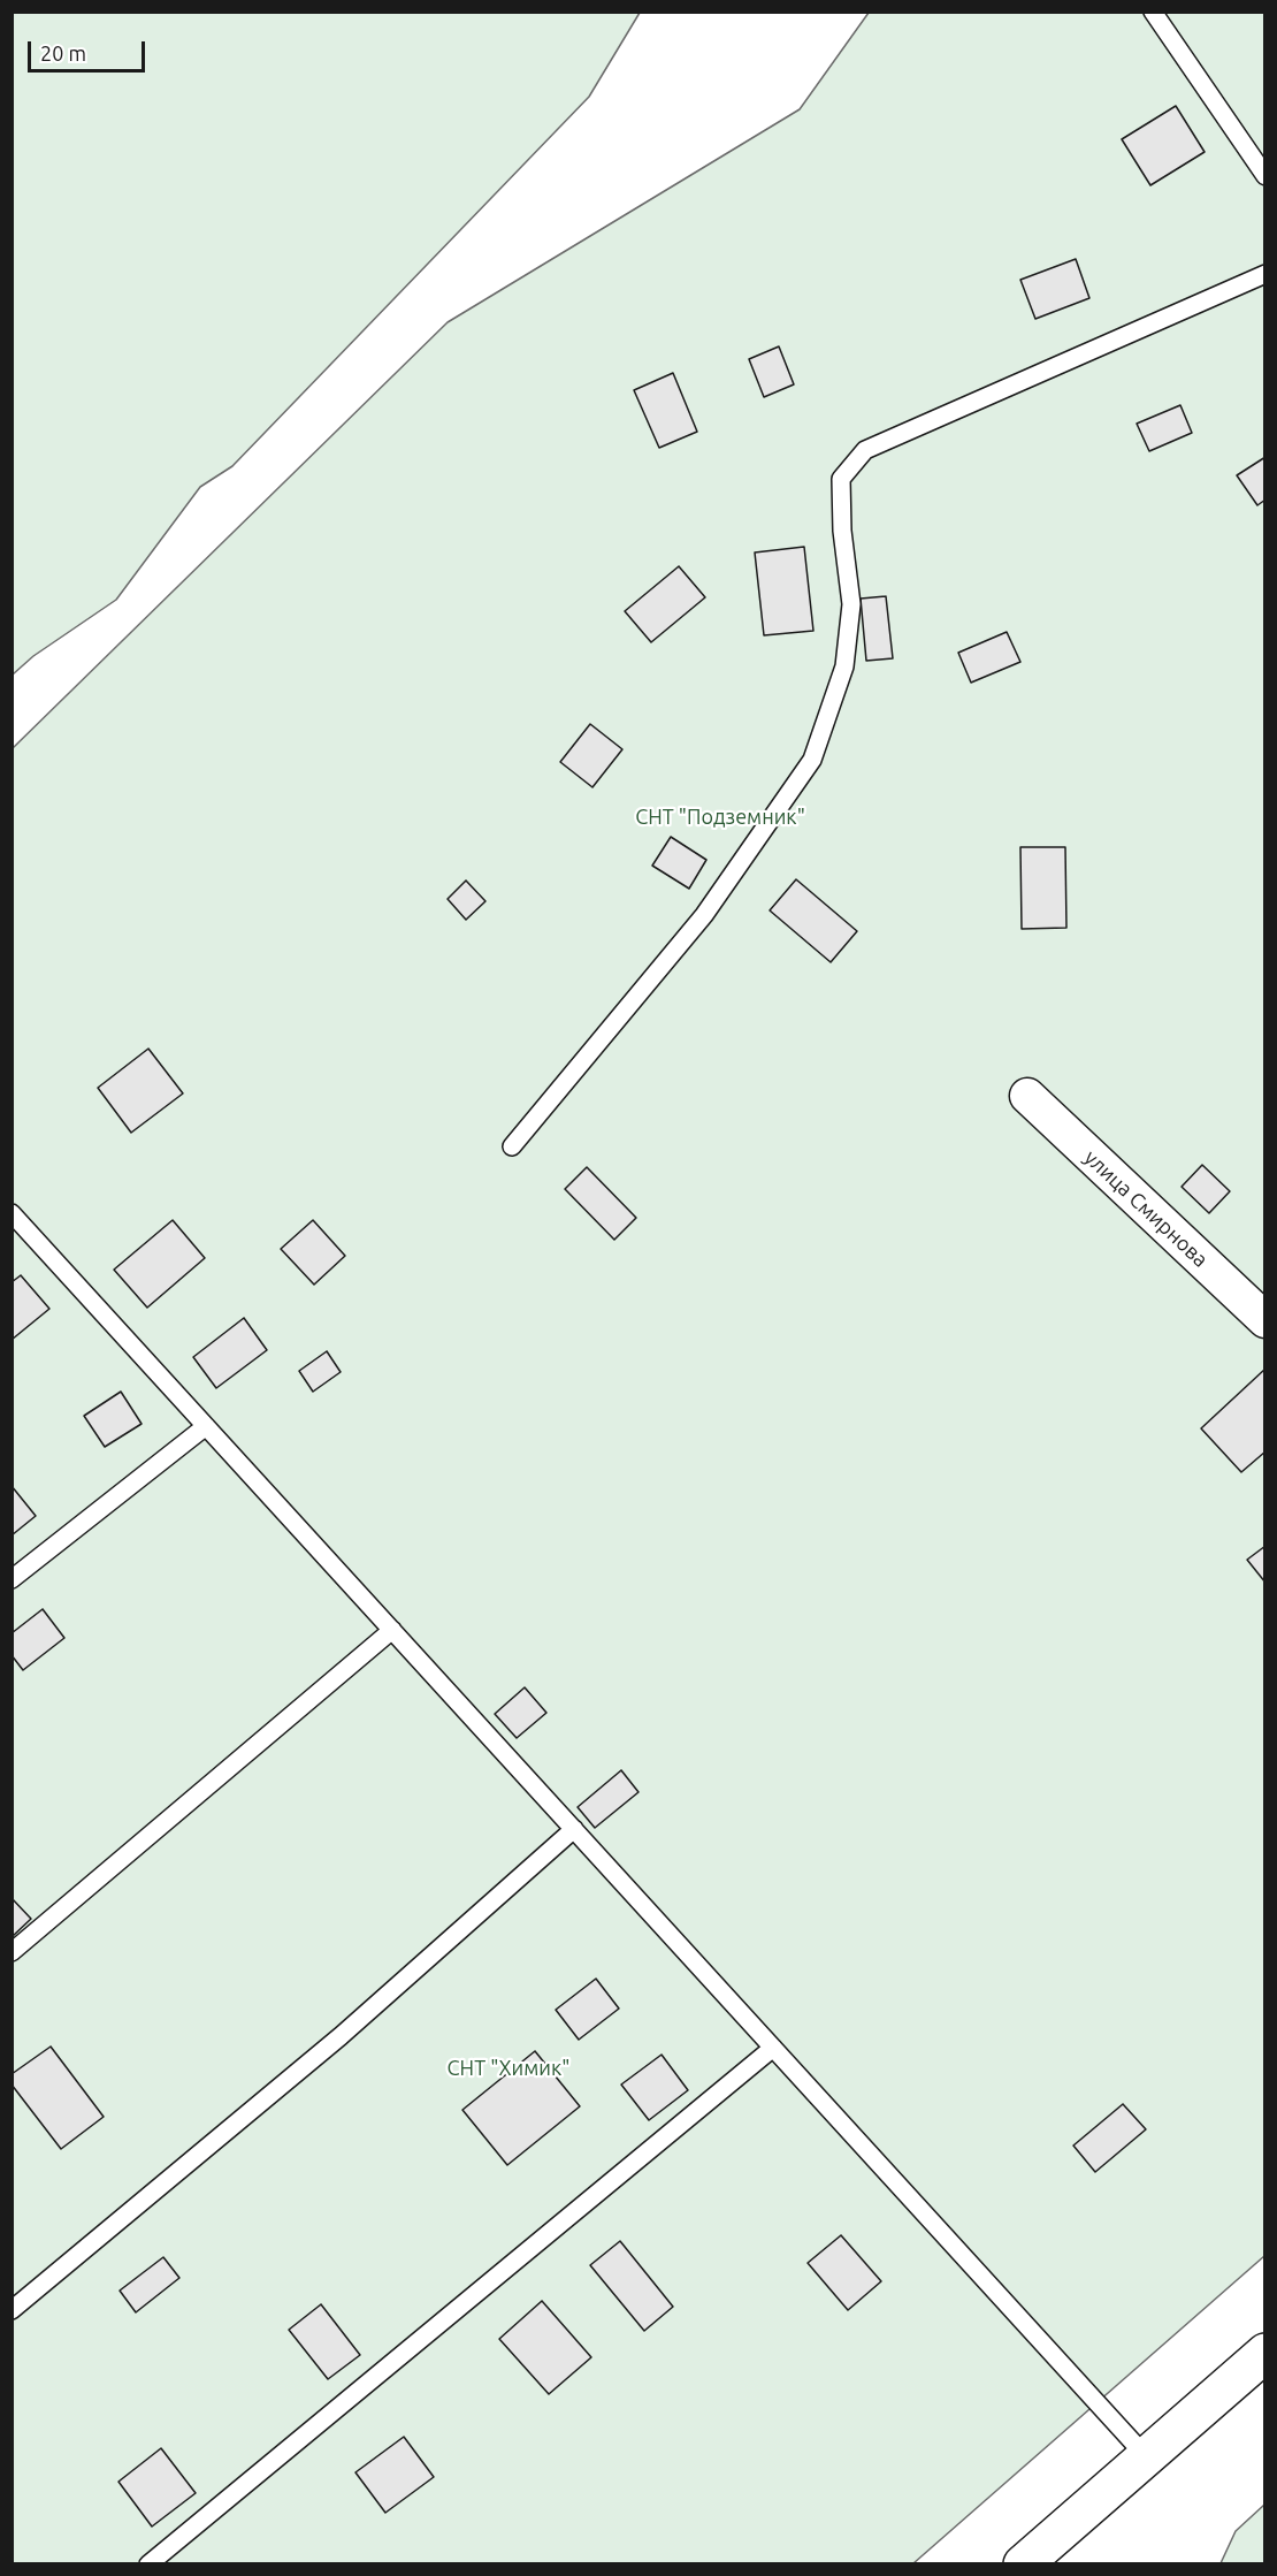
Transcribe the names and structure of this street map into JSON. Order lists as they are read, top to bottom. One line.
{"streets":{"street":["улица Смирнова"]},"parks":["СНТ \"Подземник\"","СНТ \"Химик\""],"scale_bar":"20 m"}
